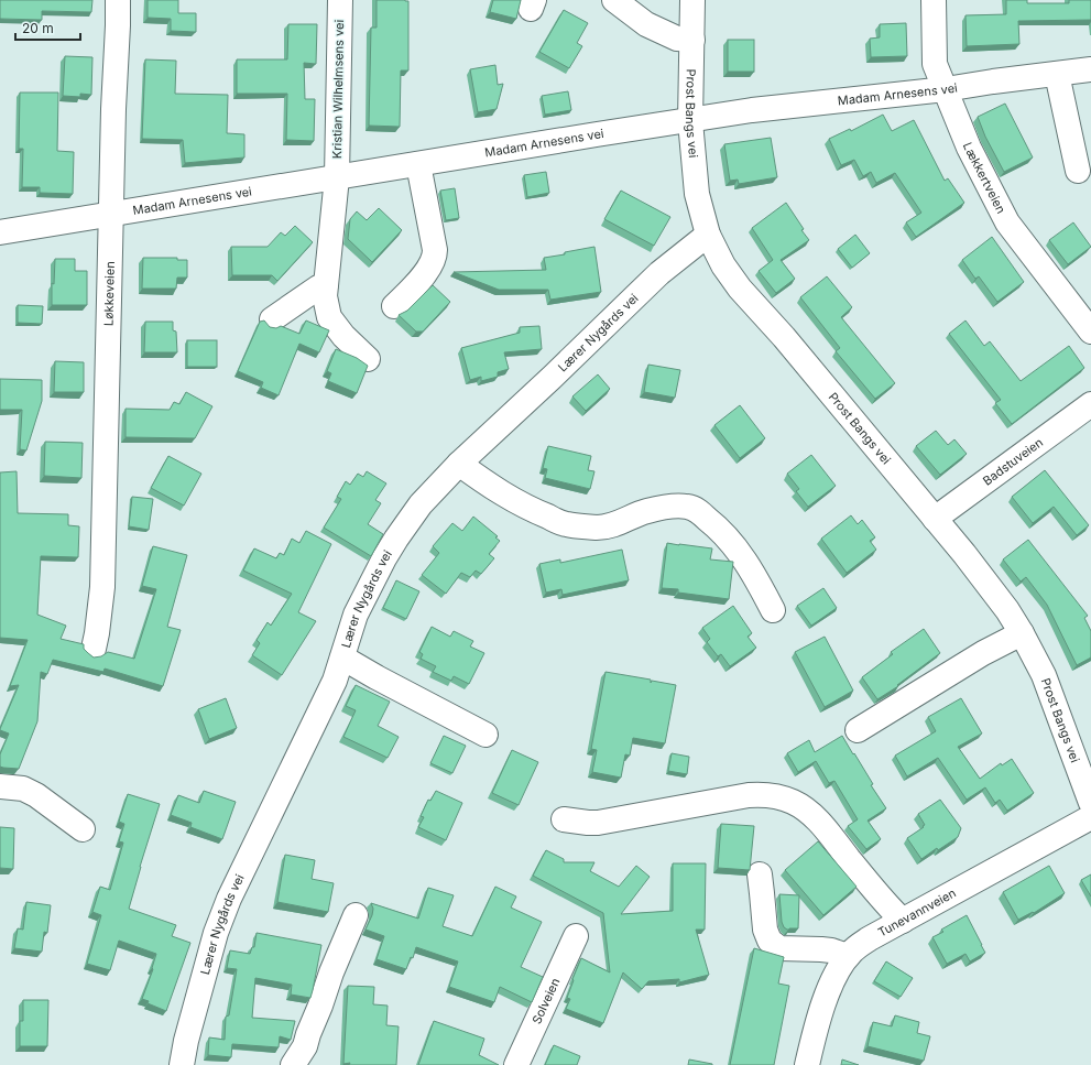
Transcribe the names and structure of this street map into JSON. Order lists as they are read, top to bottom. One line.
{"streets":{"street":["Kristian Wilhelmsens vei","Madam Arnesens vei","Prost Bangs vei","Lækkertveien","Løkkeveien","Lærer Nygårds vei","Badstuveien","Tunevannveien","Solveien"]},"crossings":[["Kristian Wilhelmsens vei","Madam Arnesens vei"],["Madam Arnesens vei","Prost Bangs vei"],["Madam Arnesens vei","Lækkertveien"],["Madam Arnesens vei","Løkkeveien"],["Prost Bangs vei","Lærer Nygårds vei"],["Prost Bangs vei","Badstuveien"]],"scale_bar":"20 m"}
